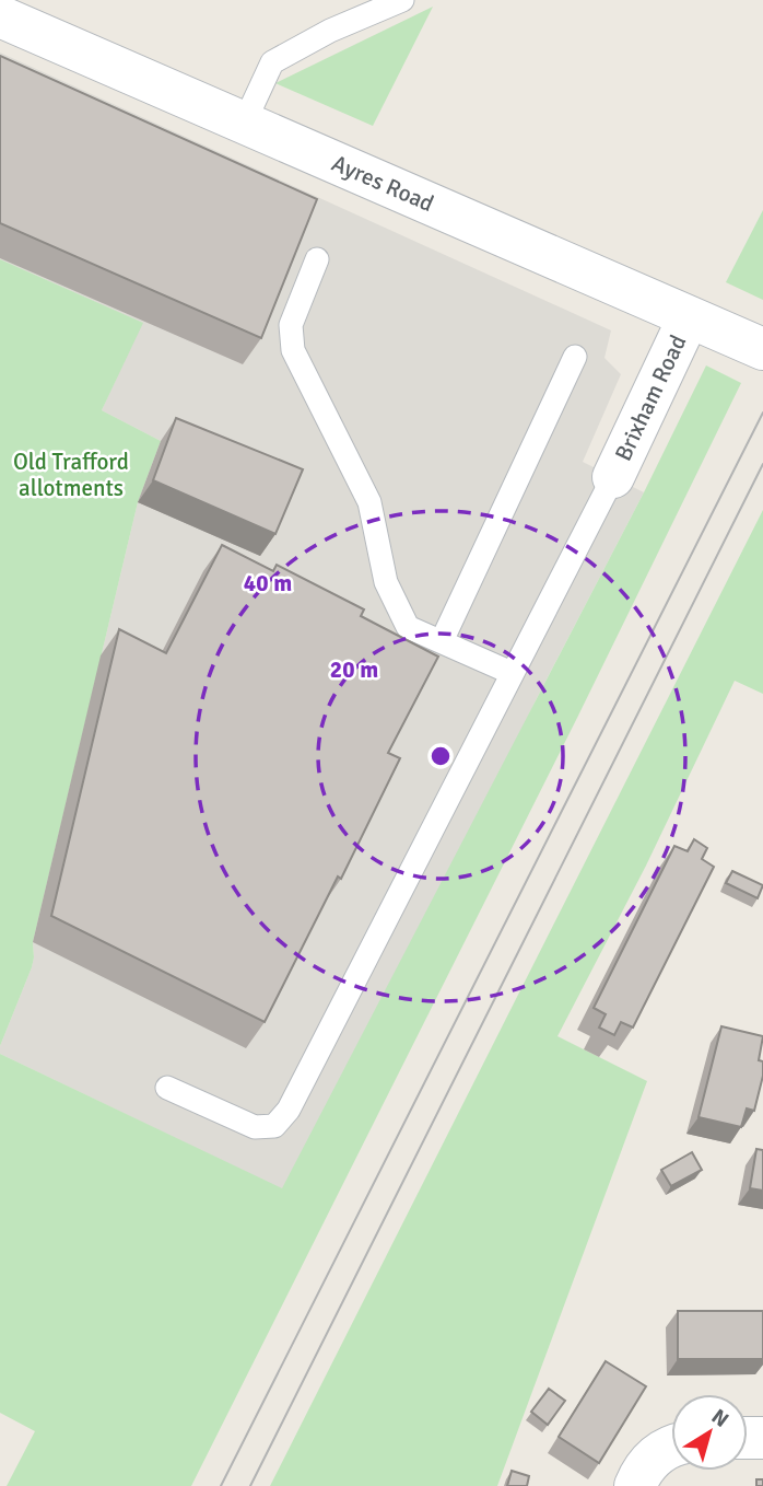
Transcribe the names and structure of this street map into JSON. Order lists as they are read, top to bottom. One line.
{"streets":{"street":["Ayres Road","Brixham Road"]},"crossings":[["Ayres Road","Brixham Road"]],"parks":["Old Trafford allotments"],"north":"top right","rings":["40 m","20 m"]}
